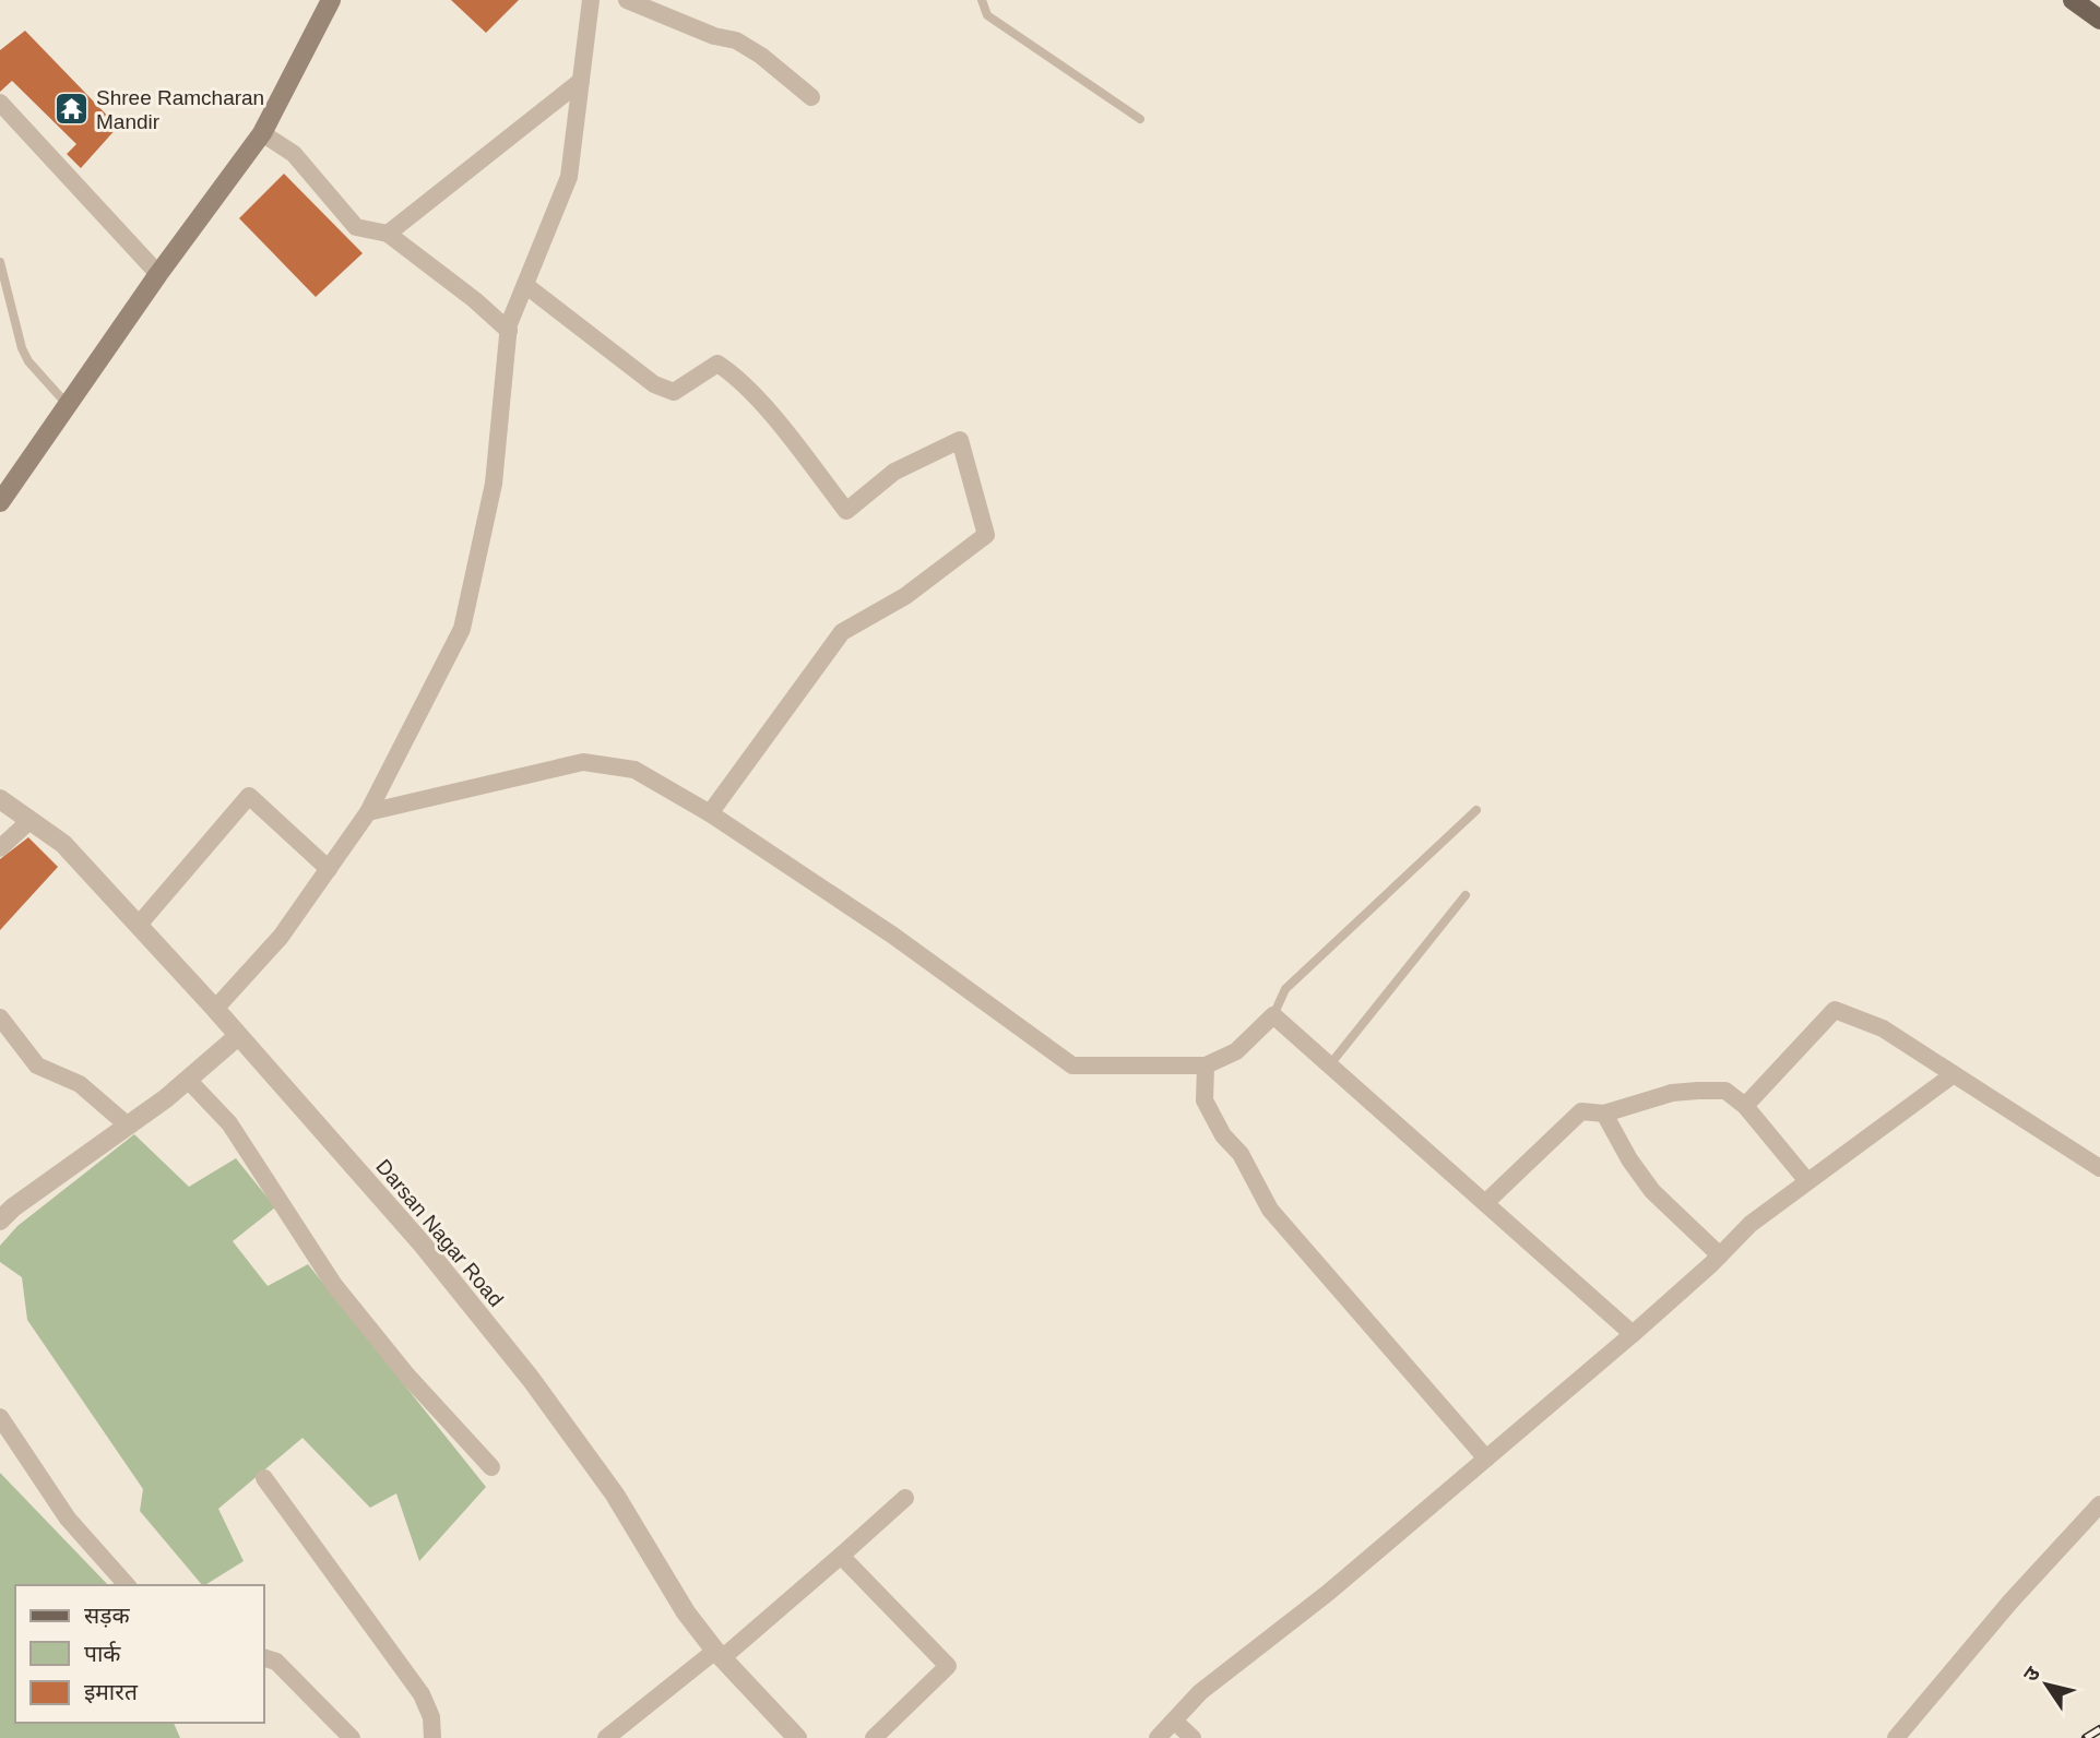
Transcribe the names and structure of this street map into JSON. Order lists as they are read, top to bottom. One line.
{"streets":{"street":["Darsan Nagar Road"]},"places":{"temple":["Shree Ramcharan Mandir"]},"legend":["सड़क","पार्क","इमारत"],"north":"top left"}
